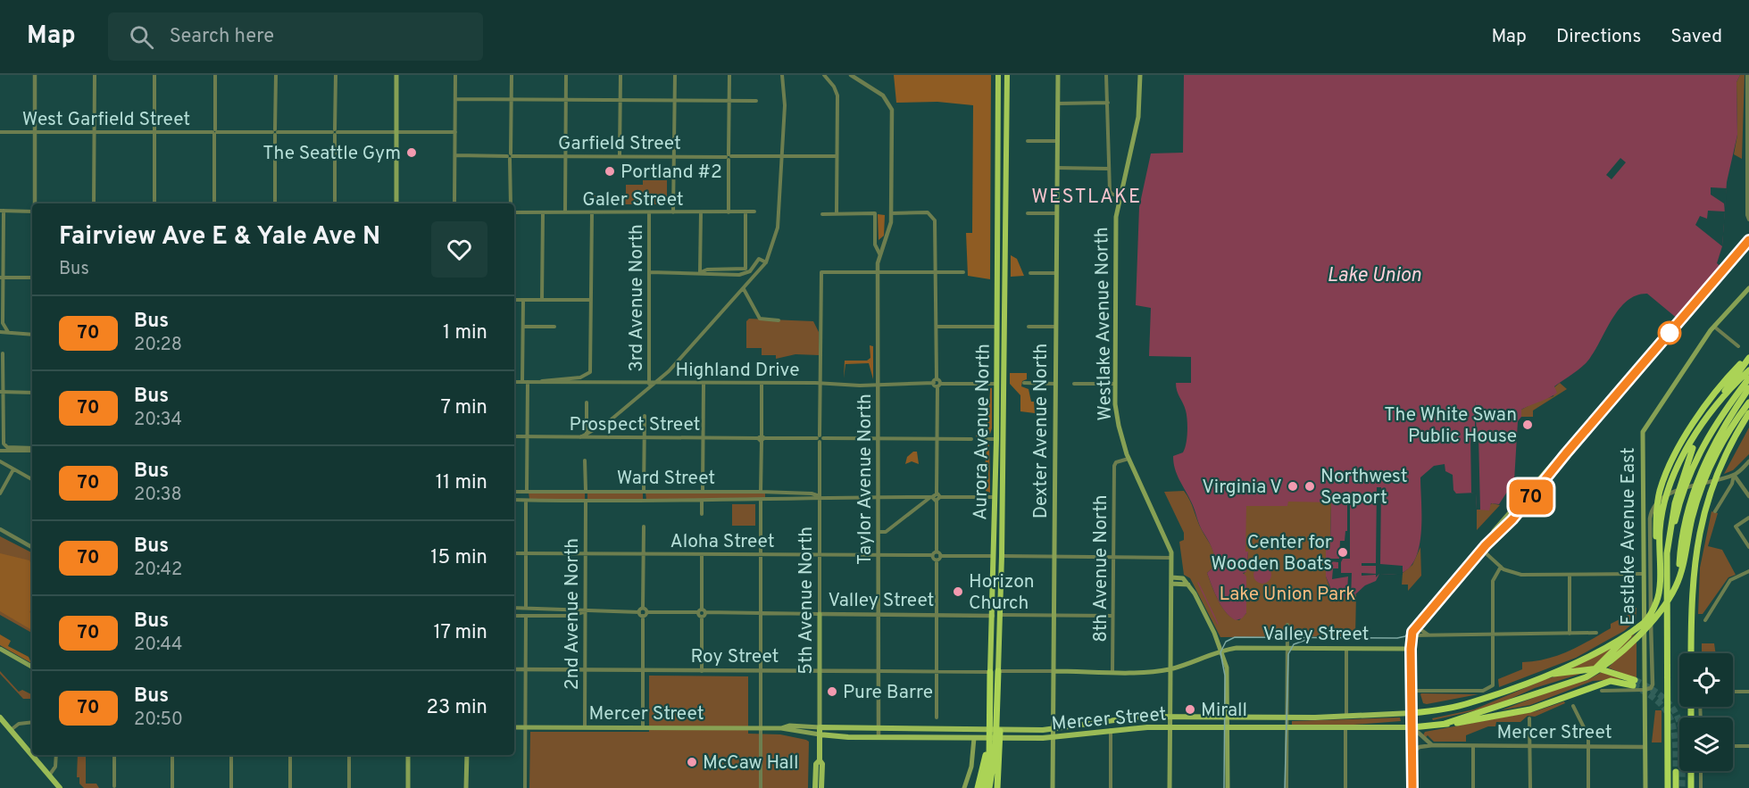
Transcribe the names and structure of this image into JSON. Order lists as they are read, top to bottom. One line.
{"streets":{"highway":["Aurora Avenue North"],"main road":["Westlake Avenue North","Dexter Avenue North","Eastlake Avenue East","Valley Street","5th Avenue North","Mercer Street"],"street":["West Garfield Street","Garfield Street","Galer Street","3rd Avenue North","Highland Drive","Prospect Street","Ward Street","Taylor Avenue North","Aloha Street","8th Avenue North","2nd Avenue North","Roy Street"]},"crossings":[["Galer Street","3rd Avenue North"],["3rd Avenue North","Highland Drive"],["Westlake Avenue North","8th Avenue North"],["Westlake Avenue North","Mercer Street"],["Highland Drive","Aurora Avenue North"],["Highland Drive","Taylor Avenue North"],["Highland Drive","5th Avenue North"],["Prospect Street","Taylor Avenue North"],["Prospect Street","5th Avenue North"],["Dexter Avenue North","Mercer Street"],["Aurora Avenue North","Valley Street"],["Aurora Avenue North","Roy Street"],["Ward Street","Taylor Avenue North"],["Ward Street","5th Avenue North"],["Ward Street","2nd Avenue North"],["Taylor Avenue North","Aloha Street"],["Taylor Avenue North","Valley Street"],["Taylor Avenue North","5th Avenue North"],["Taylor Avenue North","Roy Street"],["Taylor Avenue North","Mercer Street"],["Eastlake Avenue East","Mercer Street"],["Aloha Street","5th Avenue North"],["Aloha Street","2nd Avenue North"],["Valley Street","5th Avenue North"],["5th Avenue North","Roy Street"],["5th Avenue North","Mercer Street"],["2nd Avenue North","Roy Street"],["2nd Avenue North","Mercer Street"]],"districts":["WESTLAKE"],"water":["Lake Union"],"parks":["Lake Union Park"],"places":["The Seattle Gym","Portland #2","The White Swan Public House","Virginia V","Northwest Seaport","Center for Wooden Boats","Horizon Church","Pure Barre","Mirall","McCaw Hall"],"lines":["bus line 70"],"page":{"header":"Map","search":"Search here","nav":["Map","Directions","Saved"],"on_map":"70","heading":["Fairview Ave E & Yale Ave N","Bus"],"list":[{"mark":"70","name":"Bus","note":"20:28","value":"1 min"},{"mark":"70","name":"Bus","note":"20:34","value":"7 min"},{"mark":"70","name":"Bus","note":"20:38","value":"11 min"},{"mark":"70","name":"Bus","note":"20:42","value":"15 min"},{"mark":"70","name":"Bus","note":"20:44","value":"17 min"},{"mark":"70","name":"Bus","note":"20:50","value":"23 min"}]}}
